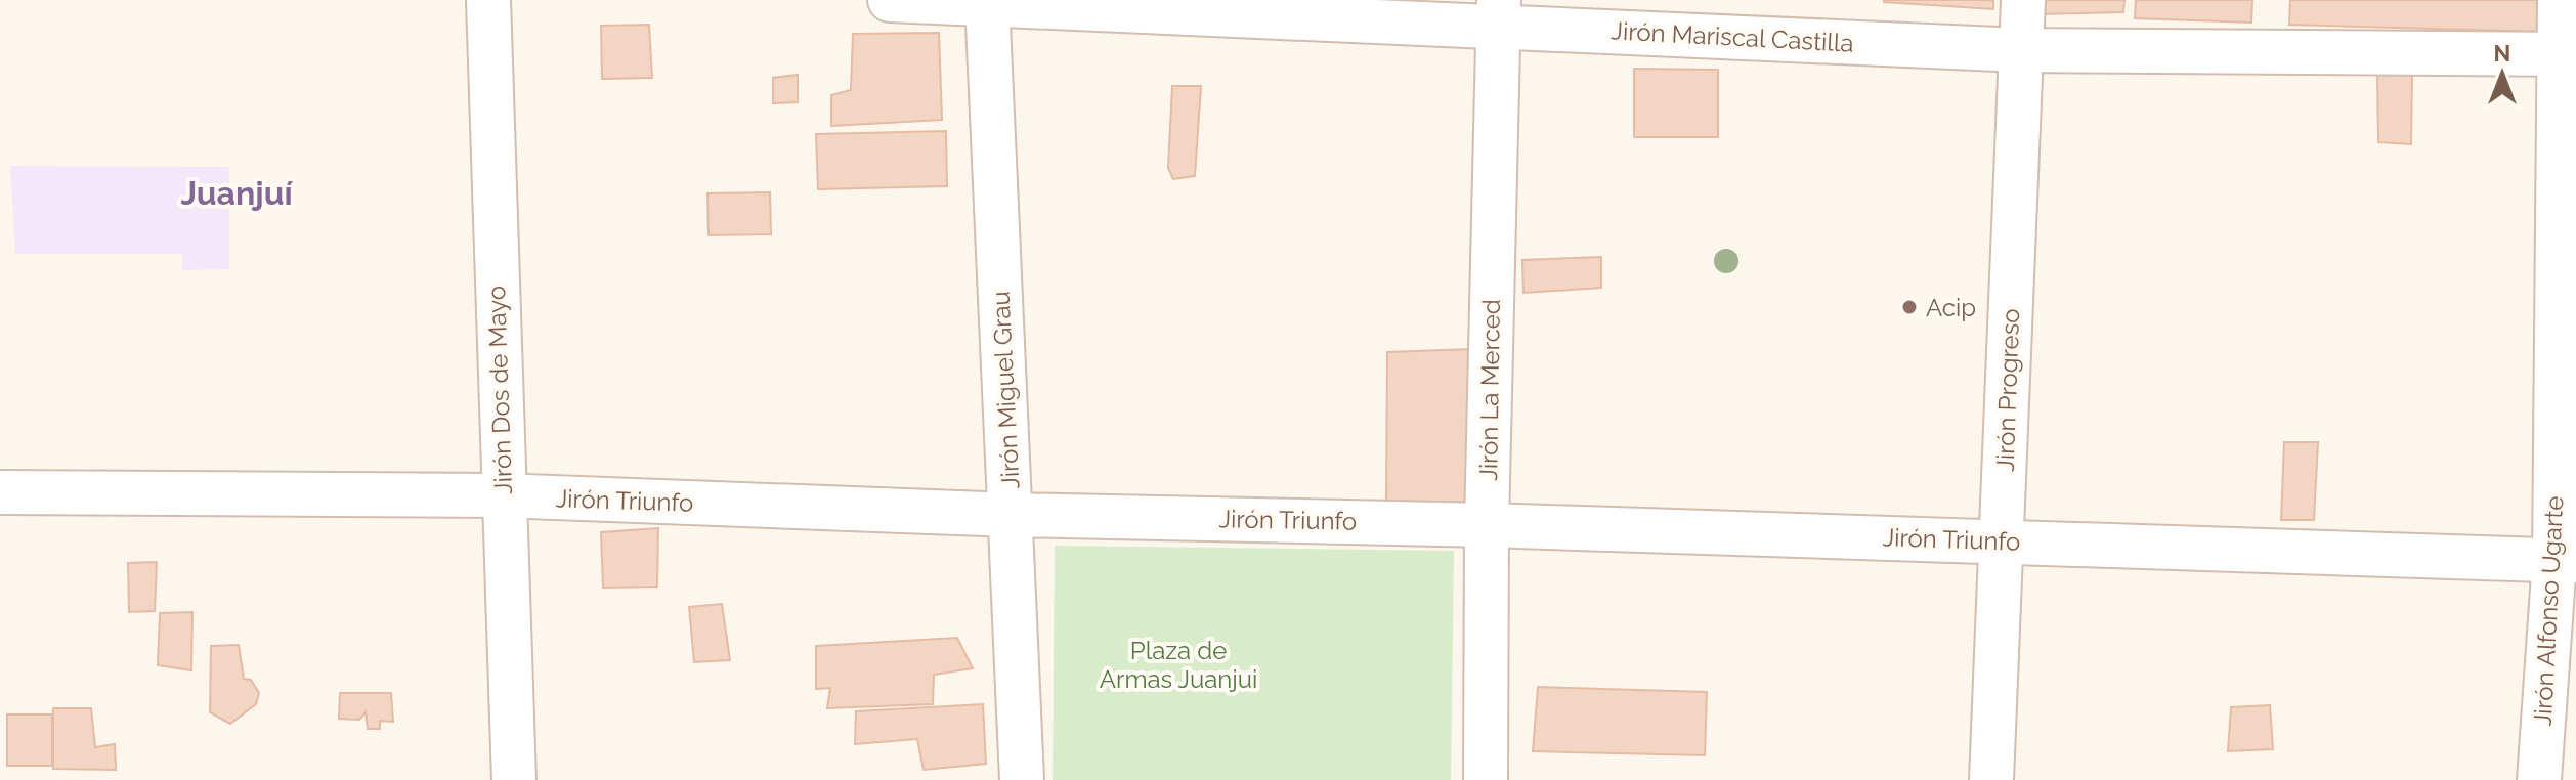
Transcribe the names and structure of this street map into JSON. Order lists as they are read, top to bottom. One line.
{"streets":{"street":["Jirón Mariscal Castilla","Jirón Dos de Mayo","Jirón Miguel Grau","Jirón La Merced","Jirón Progreso","Jirón Triunfo","Jirón Alfonso Ugarte"]},"crossings":[["Jirón Mariscal Castilla","Jirón Miguel Grau"],["Jirón Mariscal Castilla","Jirón La Merced"],["Jirón Mariscal Castilla","Jirón Progreso"],["Jirón Mariscal Castilla","Jirón Alfonso Ugarte"],["Jirón Dos de Mayo","Jirón Triunfo"],["Jirón Miguel Grau","Jirón Triunfo"],["Jirón La Merced","Jirón Triunfo"],["Jirón Progreso","Jirón Triunfo"],["Jirón Triunfo","Jirón Alfonso Ugarte"]],"districts":["Juanjuí"],"parks":["Plaza de Armas Juanjui"],"places":["Acip"],"north":"top"}
